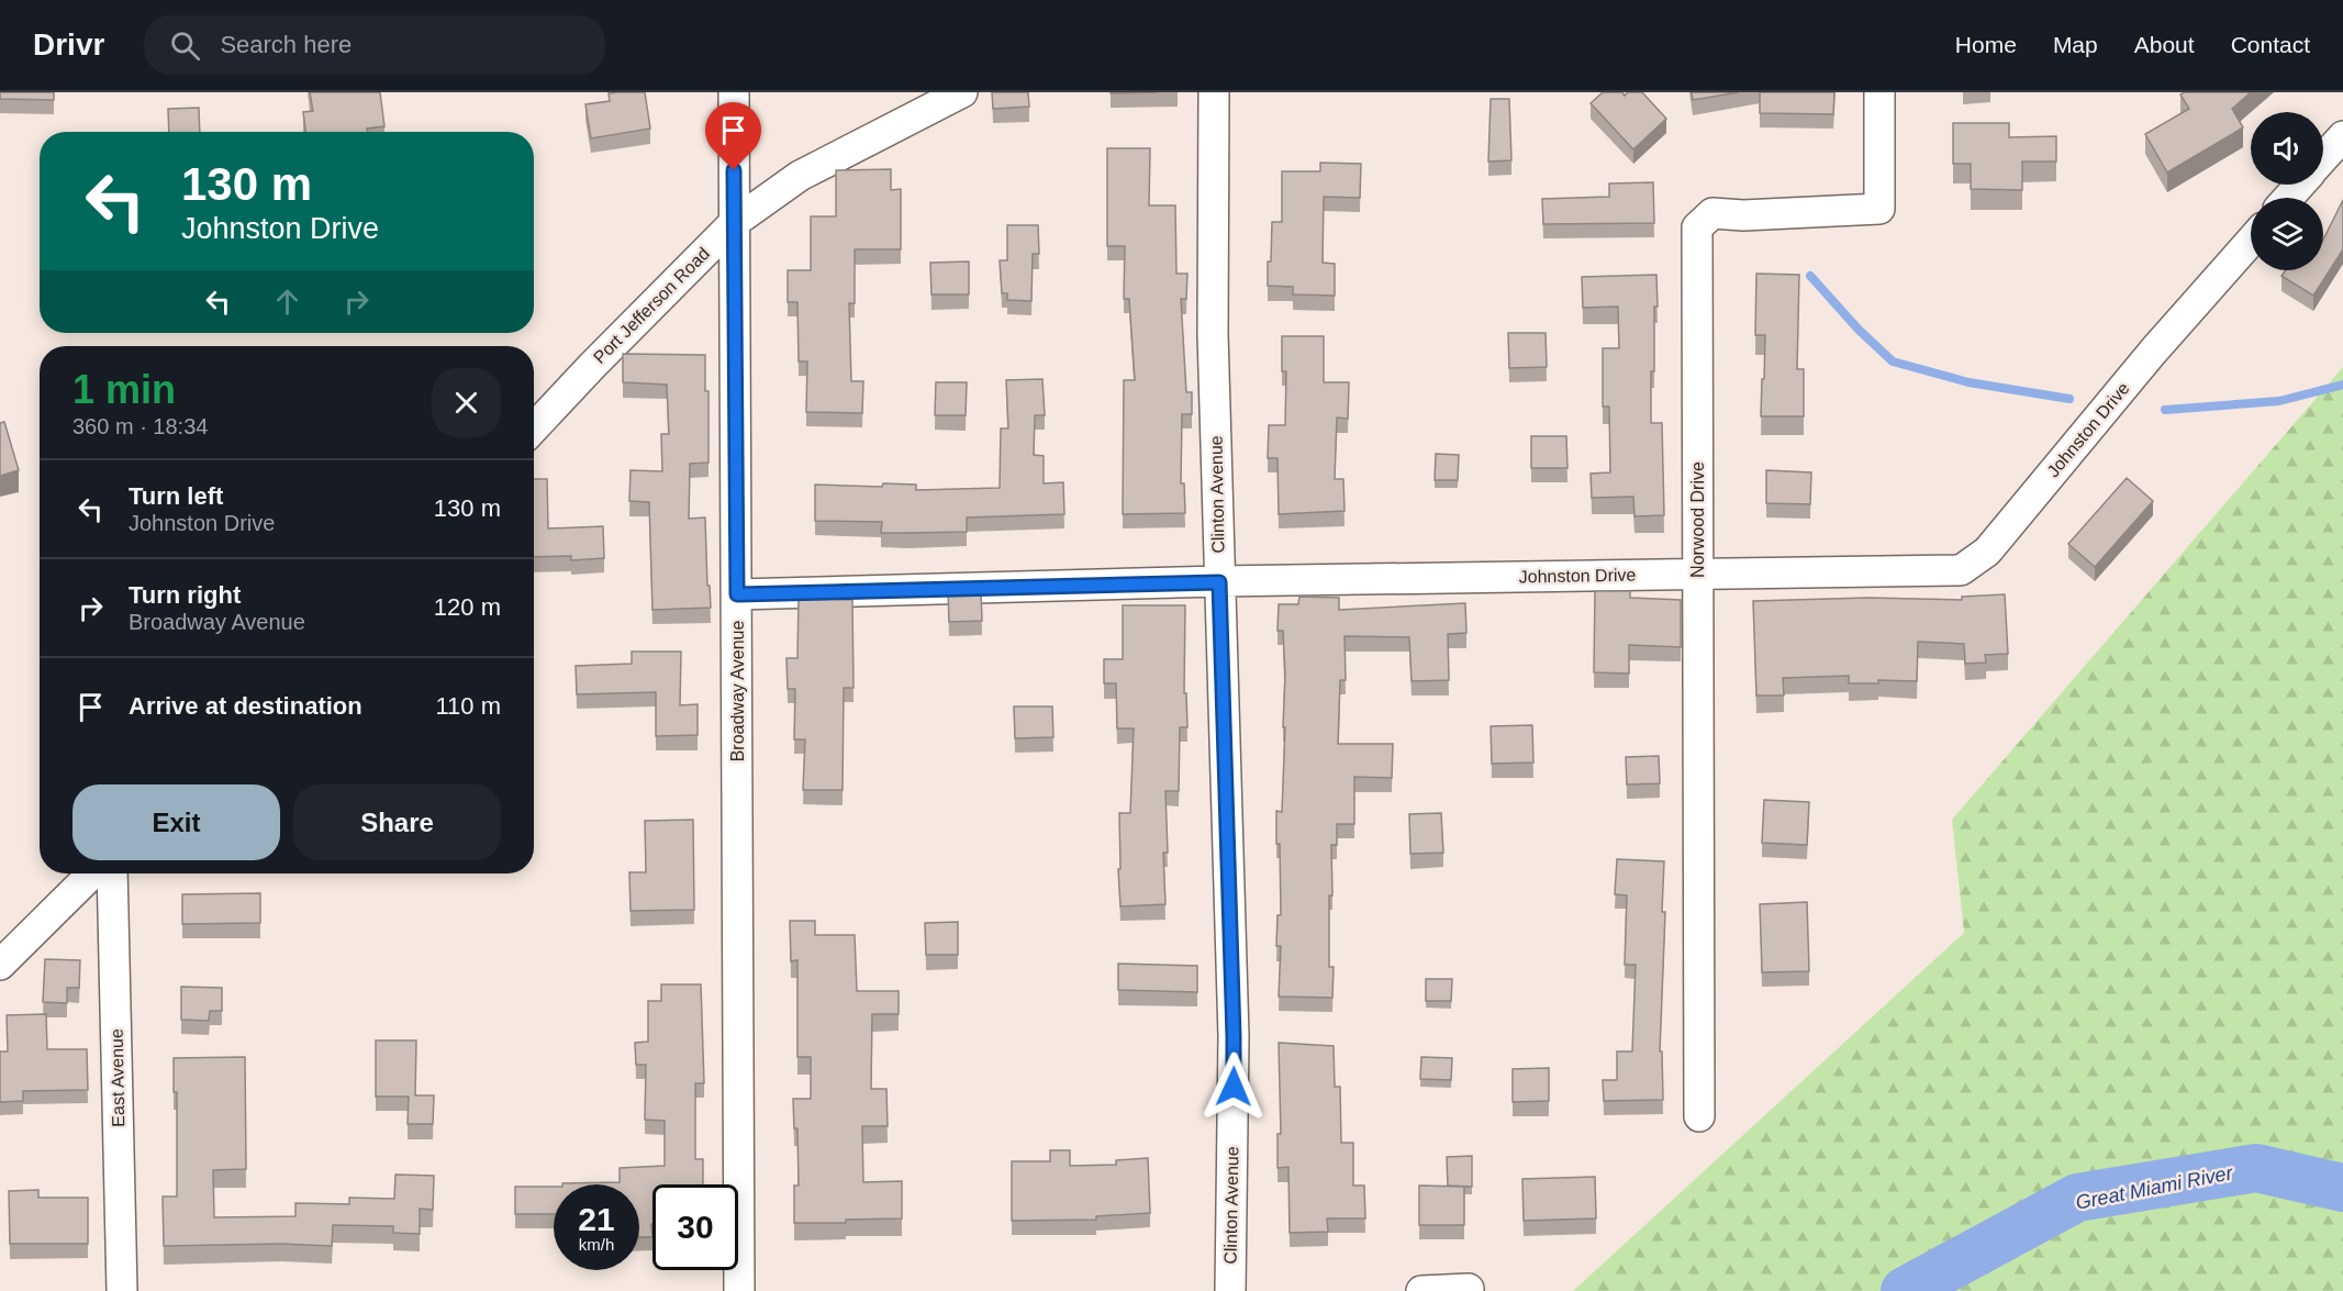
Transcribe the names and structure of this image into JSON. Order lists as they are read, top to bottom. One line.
{"streets":{"street":["Port Jefferson Road","Johnston Drive","Clinton Avenue","Norwood Drive","Broadway Avenue","East Avenue"]},"crossings":[["Port Jefferson Road","Broadway Avenue"],["Johnston Drive","Clinton Avenue"],["Johnston Drive","Norwood Drive"],["Johnston Drive","Broadway Avenue"]],"water":["Great Miami River"],"page":{"header":"Drivr","search":"Search here","nav":["Home","Map","About","Contact"],"turn":["130 m","Johnston Drive"],"heading":["1 min","360 m · 18:34"],"list":[{"name":"Turn left","note":"Johnston Drive","value":"130 m"},{"name":"Turn right","note":"Broadway Avenue","value":"120 m"},{"name":"Arrive at destination","value":"110 m"}],"buttons":["Exit","Share"],"speed":"21 km/h","limit":"30"}}
